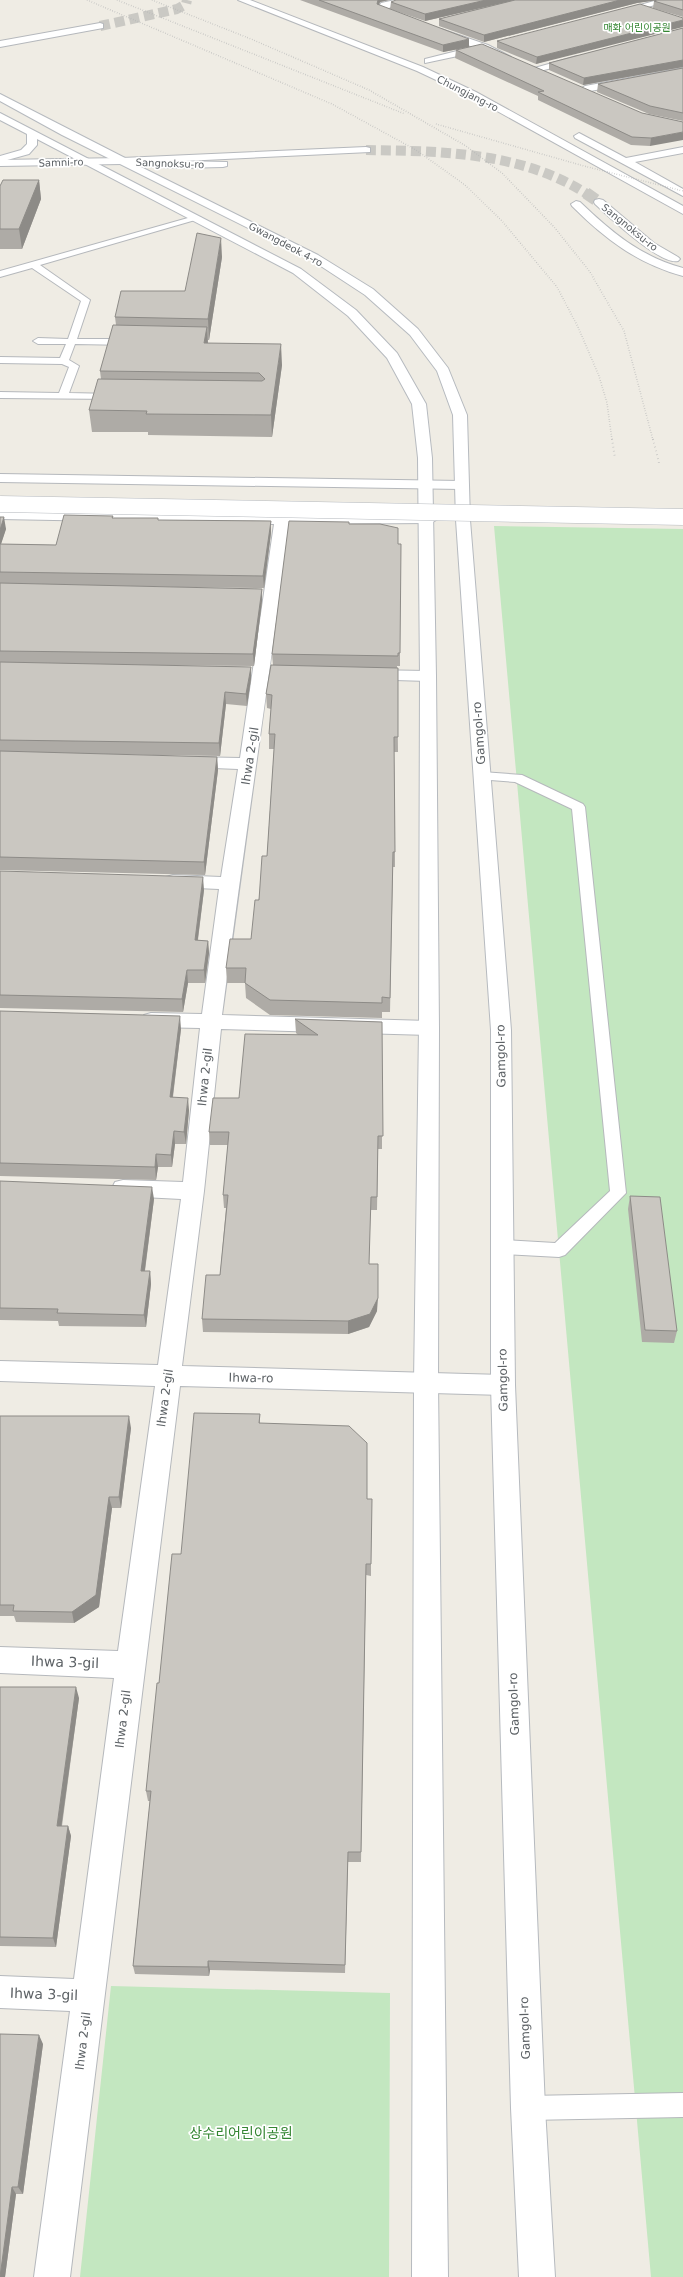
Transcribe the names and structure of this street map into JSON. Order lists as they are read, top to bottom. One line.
{"streets":{"street":["Chungjang-ro","Samni-ro","Sangnoksu-ro","Gwangdeok 4-ro","Gamgol-ro","Ihwa 2-gil","Ihwa-ro","Ihwa 3-gil"]},"crossings":[["Samni-ro","Sangnoksu-ro"],["Samni-ro","Gwangdeok 4-ro"],["Sangnoksu-ro","Gwangdeok 4-ro"],["Gwangdeok 4-ro","Gamgol-ro"],["Gamgol-ro","Ihwa-ro"],["Ihwa 2-gil","Ihwa-ro"],["Ihwa 2-gil","Ihwa 3-gil"]],"parks":["매화 어린이공원","상수리어린이공원"]}
